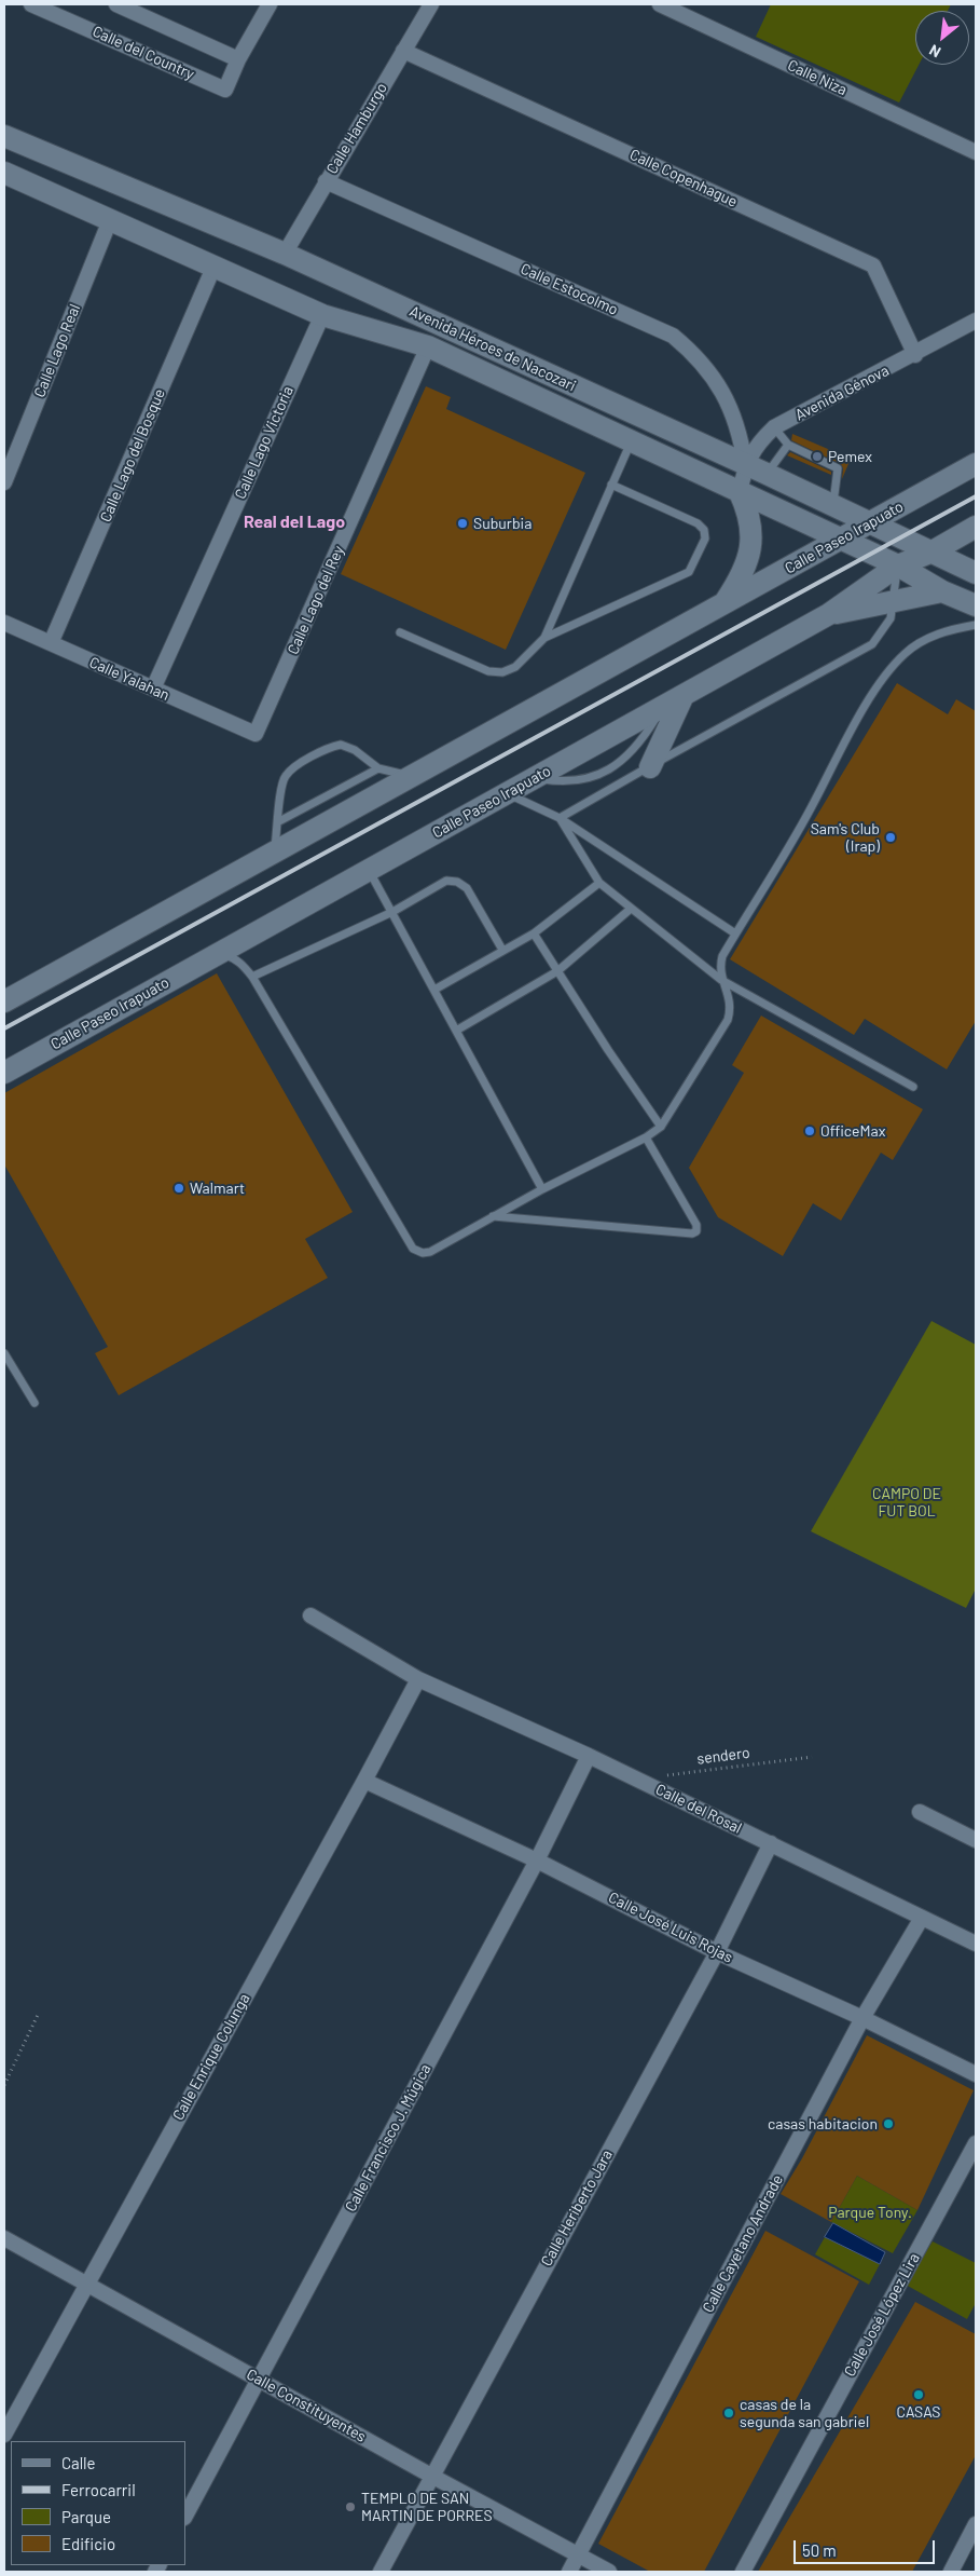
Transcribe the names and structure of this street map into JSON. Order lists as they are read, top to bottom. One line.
{"streets":{"main road":["Avenida Héroes de Nacozari","Calle Paseo Irapuato"],"street":["Calle del Country","Calle Niza","Calle Hamburgo","Calle Copenhague","Calle Estocolmo","Calle Lago Real","Avenida Génova","Calle Lago Victoria","Calle Lago del Bosque","Calle Lago del Rey","Calle Yalahan","Calle del Rosal","Calle José Luis Rojas","Calle Enrique Colunga","Calle Francisco J. Múgica","Calle Heriberto Jara","Calle Cayetano Andrade","Calle José López Lira","Calle Constituyentes"],"path":["sendero"]},"crossings":[["Calle Hamburgo","Calle Copenhague"],["Calle Hamburgo","Calle Estocolmo"],["Calle Hamburgo","Avenida Héroes de Nacozari"],["Calle Copenhague","Avenida Génova"],["Calle Estocolmo","Avenida Héroes de Nacozari"],["Calle Estocolmo","Avenida Génova"],["Avenida Héroes de Nacozari","Calle Lago Real"],["Avenida Héroes de Nacozari","Avenida Génova"],["Avenida Héroes de Nacozari","Calle Lago Victoria"],["Avenida Héroes de Nacozari","Calle Lago del Bosque"],["Avenida Héroes de Nacozari","Calle Paseo Irapuato"],["Avenida Héroes de Nacozari","Calle Lago del Rey"],["Calle Lago Victoria","Calle Yalahan"],["Calle Lago del Bosque","Calle Yalahan"],["Calle Lago del Rey","Calle Yalahan"],["sendero","Calle del Rosal"],["Calle del Rosal","Calle Enrique Colunga"],["Calle del Rosal","Calle Francisco J. Múgica"],["Calle del Rosal","Calle Heriberto Jara"],["Calle del Rosal","Calle Cayetano Andrade"],["Calle José Luis Rojas","Calle Enrique Colunga"],["Calle José Luis Rojas","Calle Francisco J. Múgica"],["Calle José Luis Rojas","Calle Heriberto Jara"],["Calle José Luis Rojas","Calle Cayetano Andrade"],["Calle Enrique Colunga","Calle Constituyentes"],["Calle Francisco J. Múgica","Calle Constituyentes"],["Calle Heriberto Jara","Calle Constituyentes"],["Calle Cayetano Andrade","Calle Constituyentes"]],"districts":["Real del Lago"],"parks":["CAMPO DE FUT BOL","Parque Tony."],"places":["Pemex","Suburbia","Sam's Club (Irap)","OfficeMax","Walmart","casas habitacion","CASAS","casas de la segunda san gabriel","TEMPLO DE SAN MARTIN DE PORRES"],"legend":["Calle","Ferrocarril","Parque","Edificio"],"scale_bar":"50 m","north":"bottom left"}
